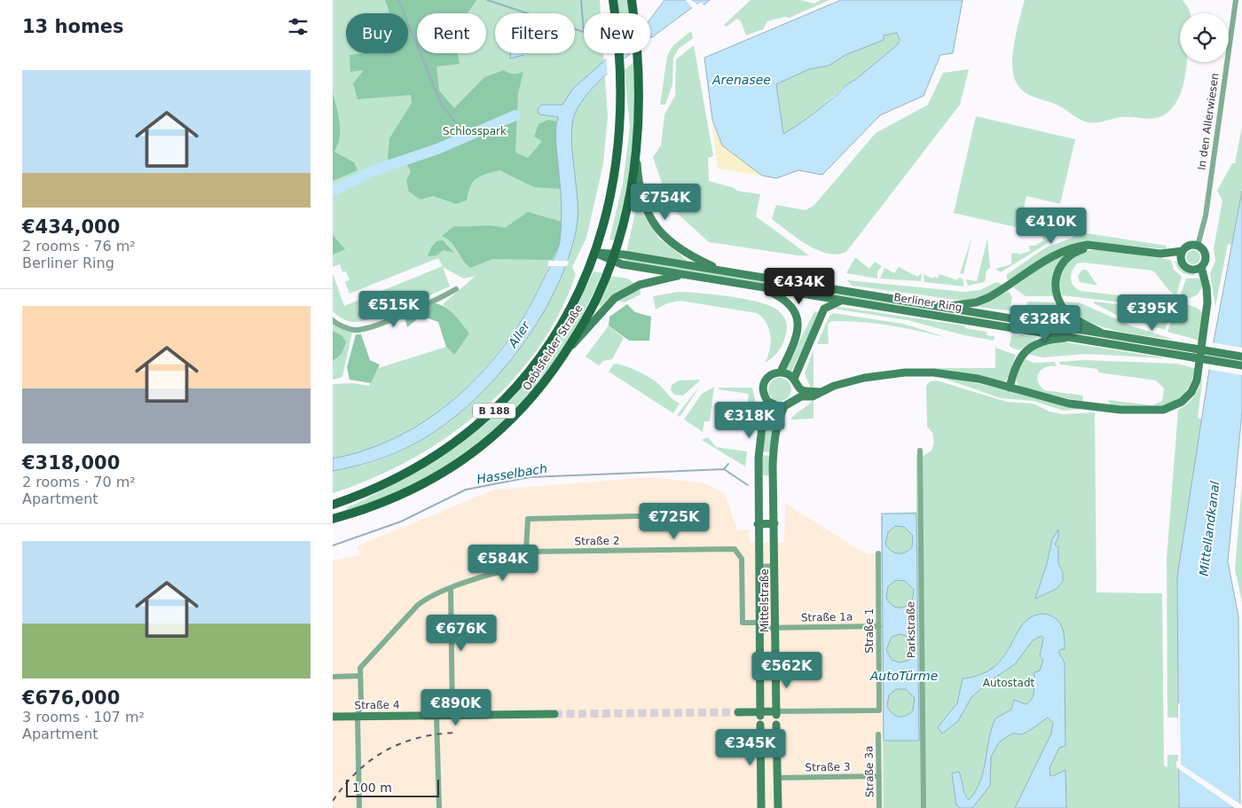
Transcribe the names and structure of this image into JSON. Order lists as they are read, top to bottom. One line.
{"streets":{"main road":["Berliner Ring","Oebisfelder Straße","B 188","Mittelstraße","Straße 4"],"street":["In den Allerwiesen","Straße 2","Straße 1a","Parkstraße","Straße 1","Straße 3","Straße 3a"]},"crossings":[["Berliner Ring","Oebisfelder Straße"],["Straße 2","Mittelstraße"],["Straße 2","Straße 1a"],["Mittelstraße","Straße 1a"],["Mittelstraße","Straße 1"],["Straße 1a","Straße 1"],["Straße 3","Straße 3a"]],"water":["Arenasee","Aller","Hasselbach","Mittellandkanal","AutoTürme"],"parks":["Schlosspark","Autostadt"],"scale_bar":"100 m","page":{"heading":"13 homes","chip":["Buy","Rent","Filters","New"],"list":[{"name":"€434,000","note":"2 rooms · 76 m² · Berliner Ring"},{"name":"€318,000","note":"2 rooms · 70 m² · Apartment"},{"name":"€676,000","note":"3 rooms · 107 m² · Apartment"}],"price":["€754K","€410K","€434K","€515K","€395K","€328K","€318K","€725K","€584K","€676K","€562K","€890K","€345K"],"scale":"100 m"}}
